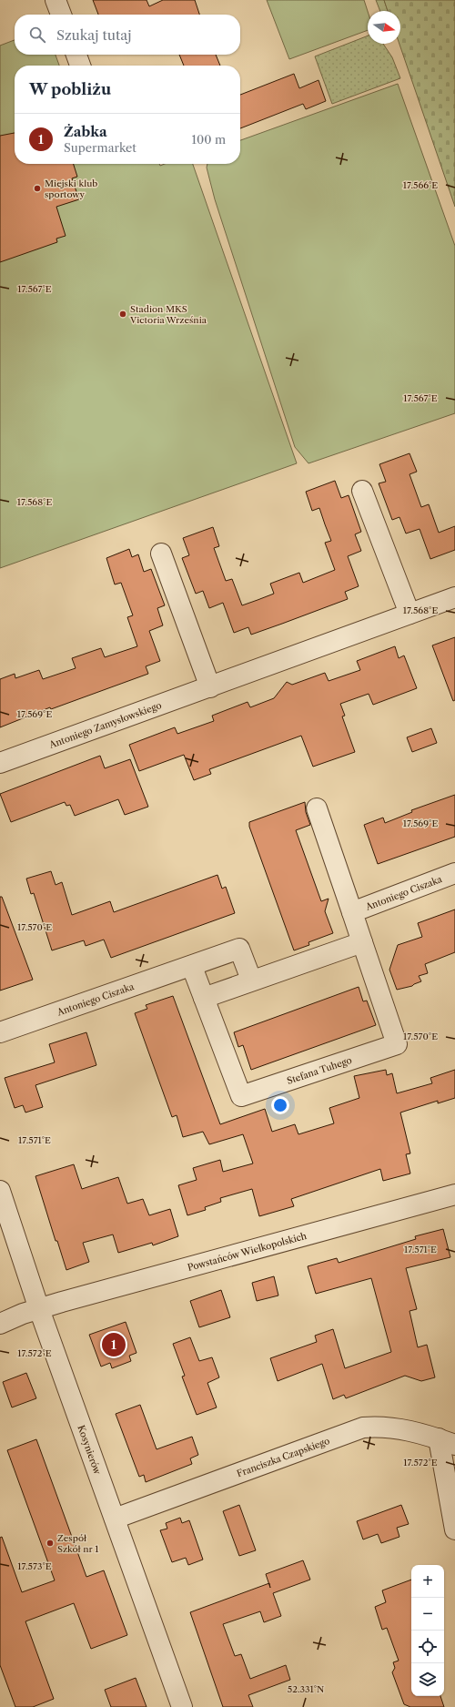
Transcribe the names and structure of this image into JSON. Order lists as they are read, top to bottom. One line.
{"streets":{"street":["Antoniego Zamysłowskiego","Antoniego Ciszaka","Stefana Tuhego","Powstańców Wielkopolskich","Kosynierów","Franciszka Czapskiego"]},"crossings":[["Powstańców Wielkopolskich","Kosynierów"],["Kosynierów","Franciszka Czapskiego"]],"places":["Miejski klub sportowy","Stadion MKS Victoria Września","Zespół Szkół nr 1"],"north":"right","page":{"search":"Szukaj tutaj","heading":"W pobliżu","list":[{"mark":"1","name":"Żabka","note":"Supermarket","value":"100 m"}],"pins":"1","map_buttons":["+","−"]},"coordinates":["17.566°E","17.567°E","17.568°E","17.569°E","17.570°E","17.571°E","17.572°E","17.573°E","52.331°N"]}
